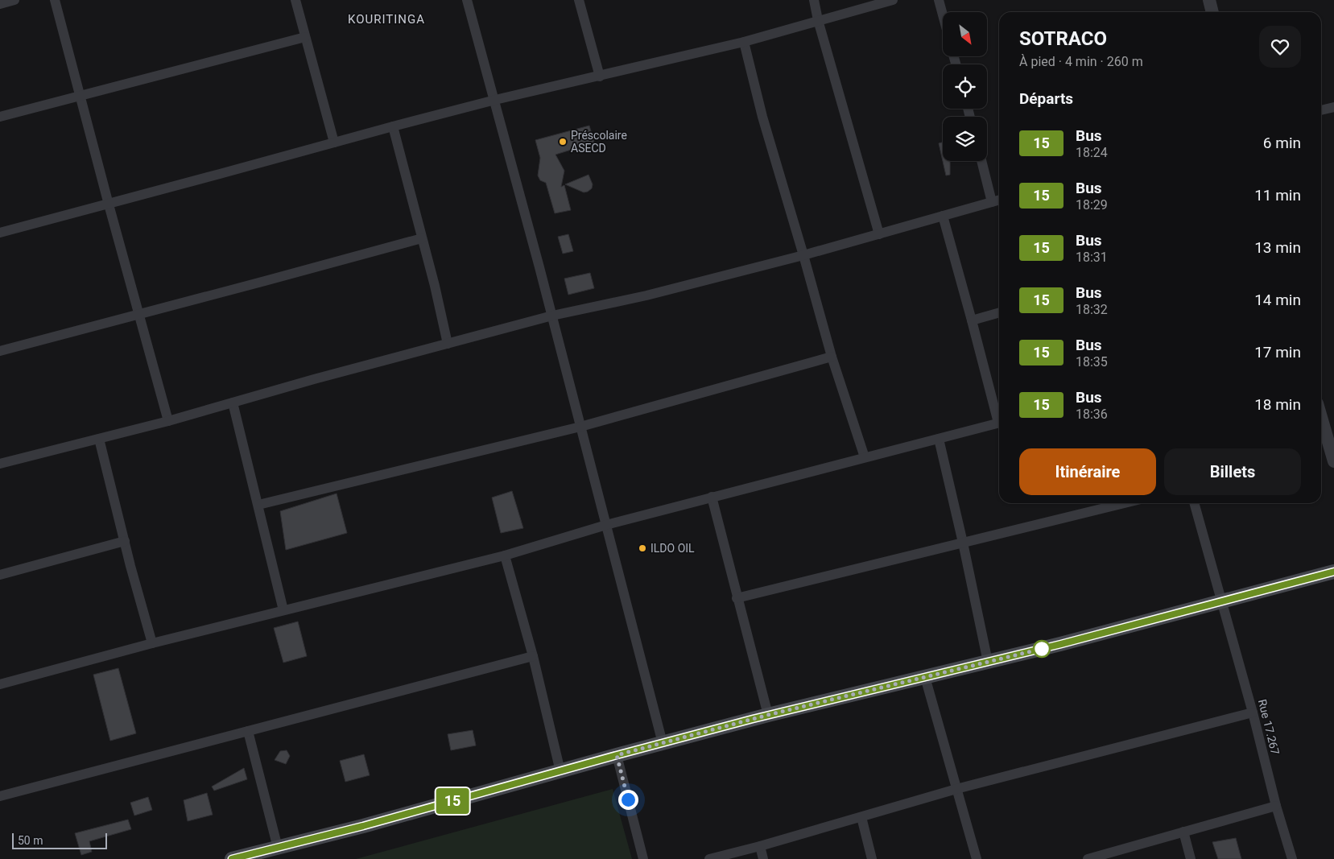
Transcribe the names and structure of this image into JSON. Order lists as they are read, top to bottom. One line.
{"streets":{"street":["Rue 17.267"]},"districts":["KOURITINGA"],"places":["Préscolaire ASECD","ILDO OIL"],"lines":["bus line 15"],"scale_bar":"50 m","north":"bottom right","page":{"on_map":"15","heading":[["SOTRACO","À pied · 4 min · 260 m"],"Départs"],"list":[{"mark":"15","name":"Bus","note":"18:24","value":"6 min"},{"mark":"15","name":"Bus","note":"18:29","value":"11 min"},{"mark":"15","name":"Bus","note":"18:31","value":"13 min"},{"mark":"15","name":"Bus","note":"18:32","value":"14 min"},{"mark":"15","name":"Bus","note":"18:35","value":"17 min"},{"mark":"15","name":"Bus","note":"18:36","value":"18 min"}],"buttons":["Itinéraire","Billets"],"scale":"50 m"}}
